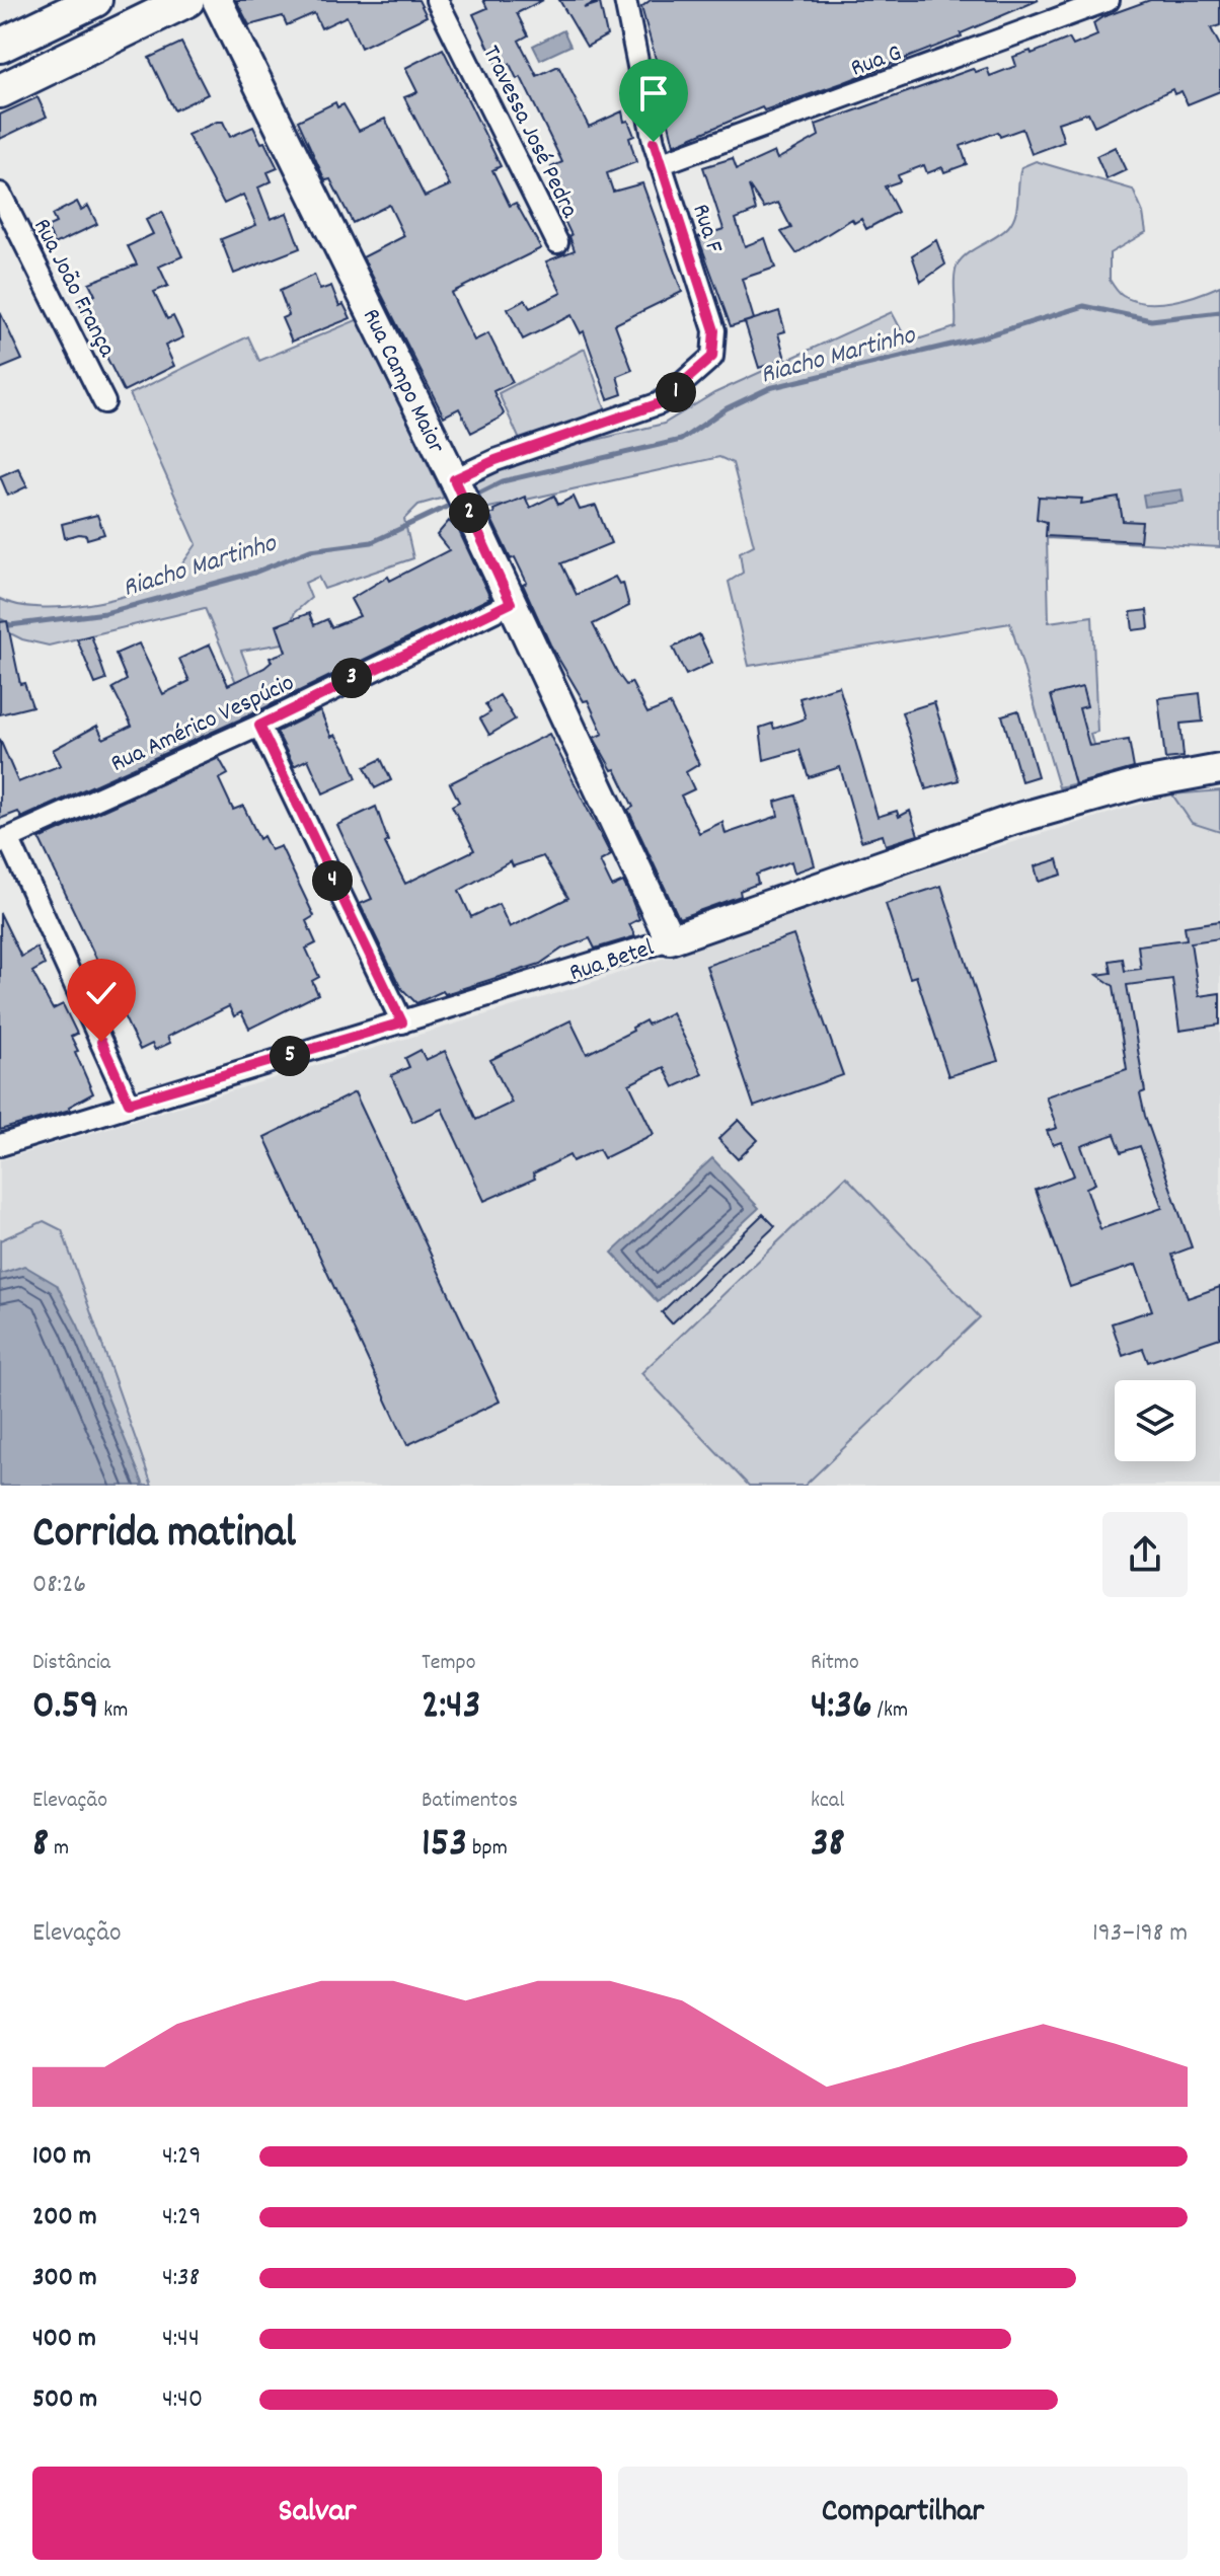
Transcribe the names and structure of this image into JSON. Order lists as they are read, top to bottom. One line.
{"streets":{"street":["Rua G","Travessa José Pedra","Rua F","Rua João França","Rua Campo Maior","Rua Américo Vespúcio","Rua Betel"]},"crossings":[["Rua G","Rua F"],["Rua F","Rua Campo Maior"],["Rua Campo Maior","Rua Américo Vespúcio"],["Rua Campo Maior","Rua Betel"]],"water":["Riacho Martinho"],"page":{"pins":["1","2","3","4","5"],"heading":["Corrida matinal","08:26"],"stats":[["Distância","0.59 km"],["Tempo","2:43"],["Ritmo","4:36 /km"],["Elevação","8 m"],["Batimentos","153 bpm"],["kcal","38"]],"chart":["Elevação","193–198 m"],"list":[{"name":"100 m","note":"4:29"},{"name":"200 m","note":"4:29"},{"name":"300 m","note":"4:38"},{"name":"400 m","note":"4:44"},{"name":"500 m","note":"4:40"}],"buttons":["Salvar","Compartilhar"]}}
